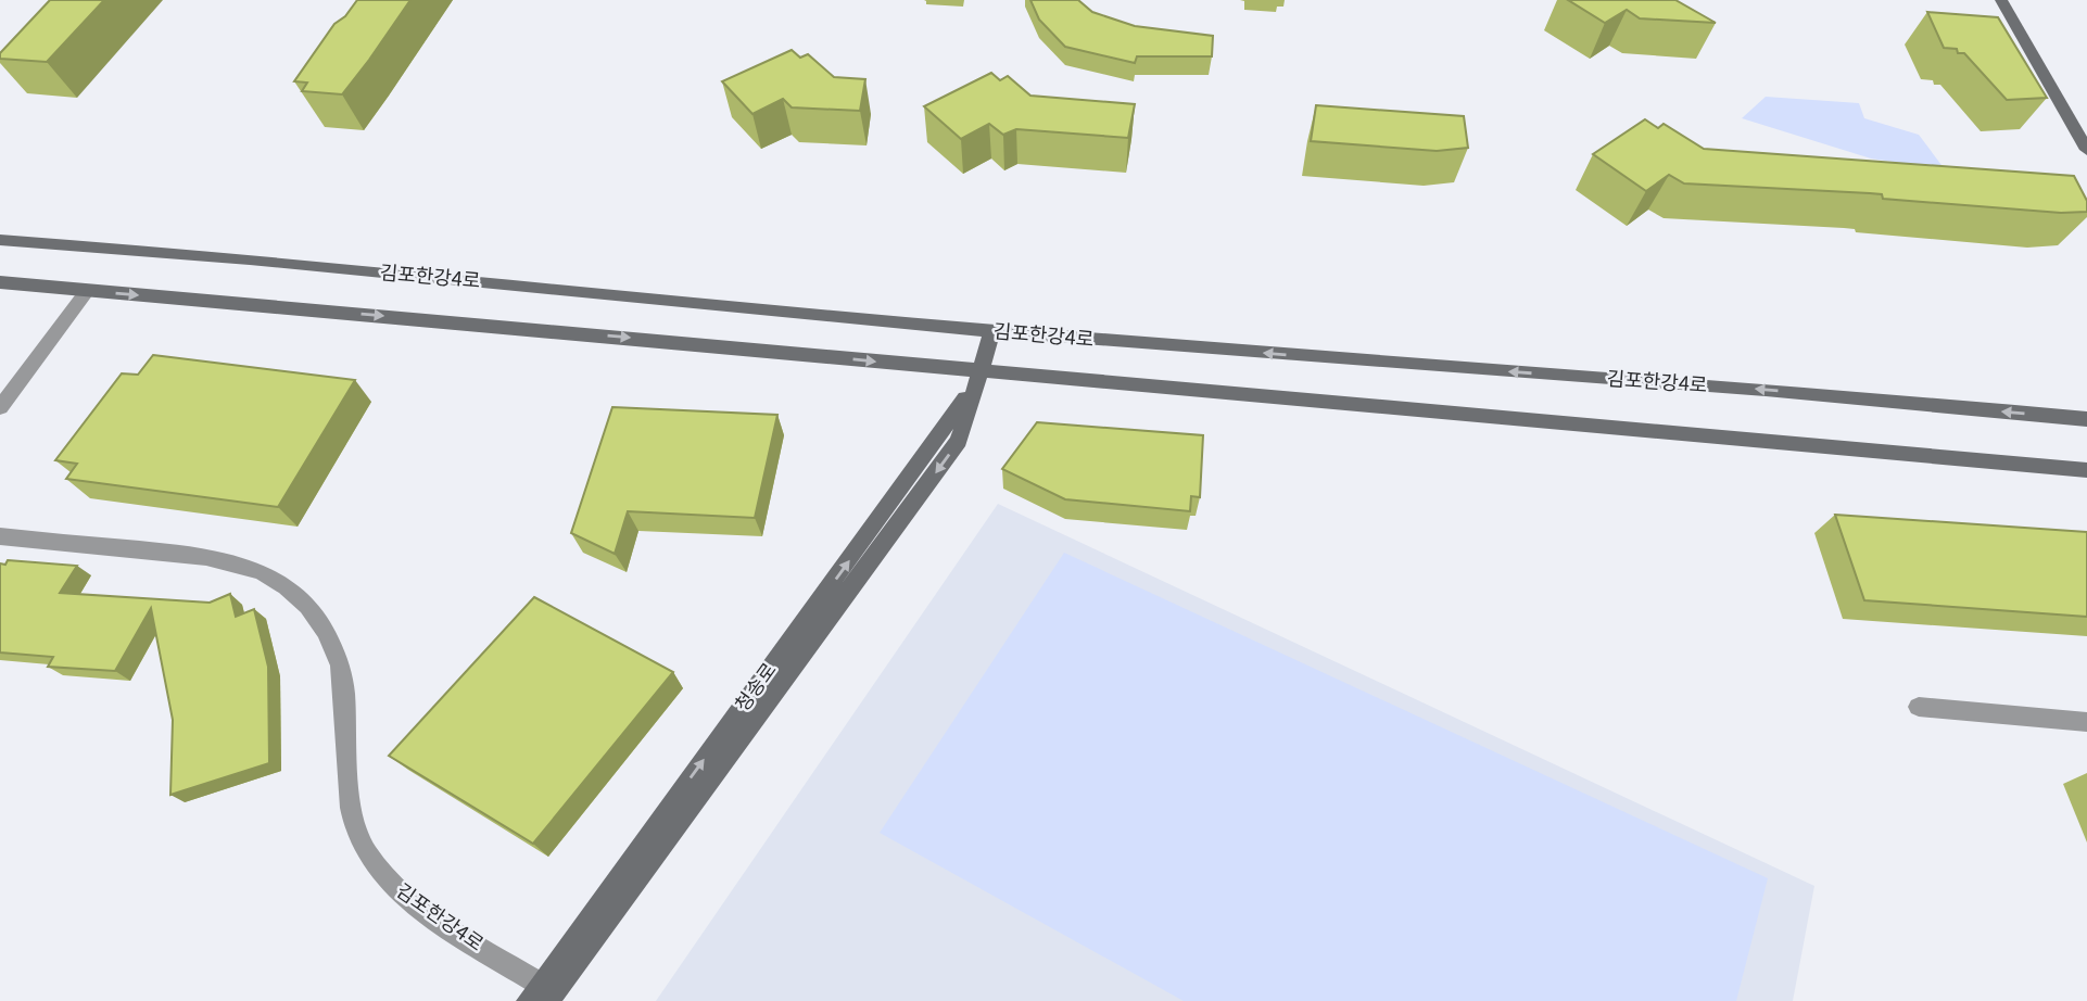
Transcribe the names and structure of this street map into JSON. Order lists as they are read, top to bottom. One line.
{"streets":{"street":["김포한강4로","청송로"]},"crossings":[["김포한강4로","청송로"]]}
